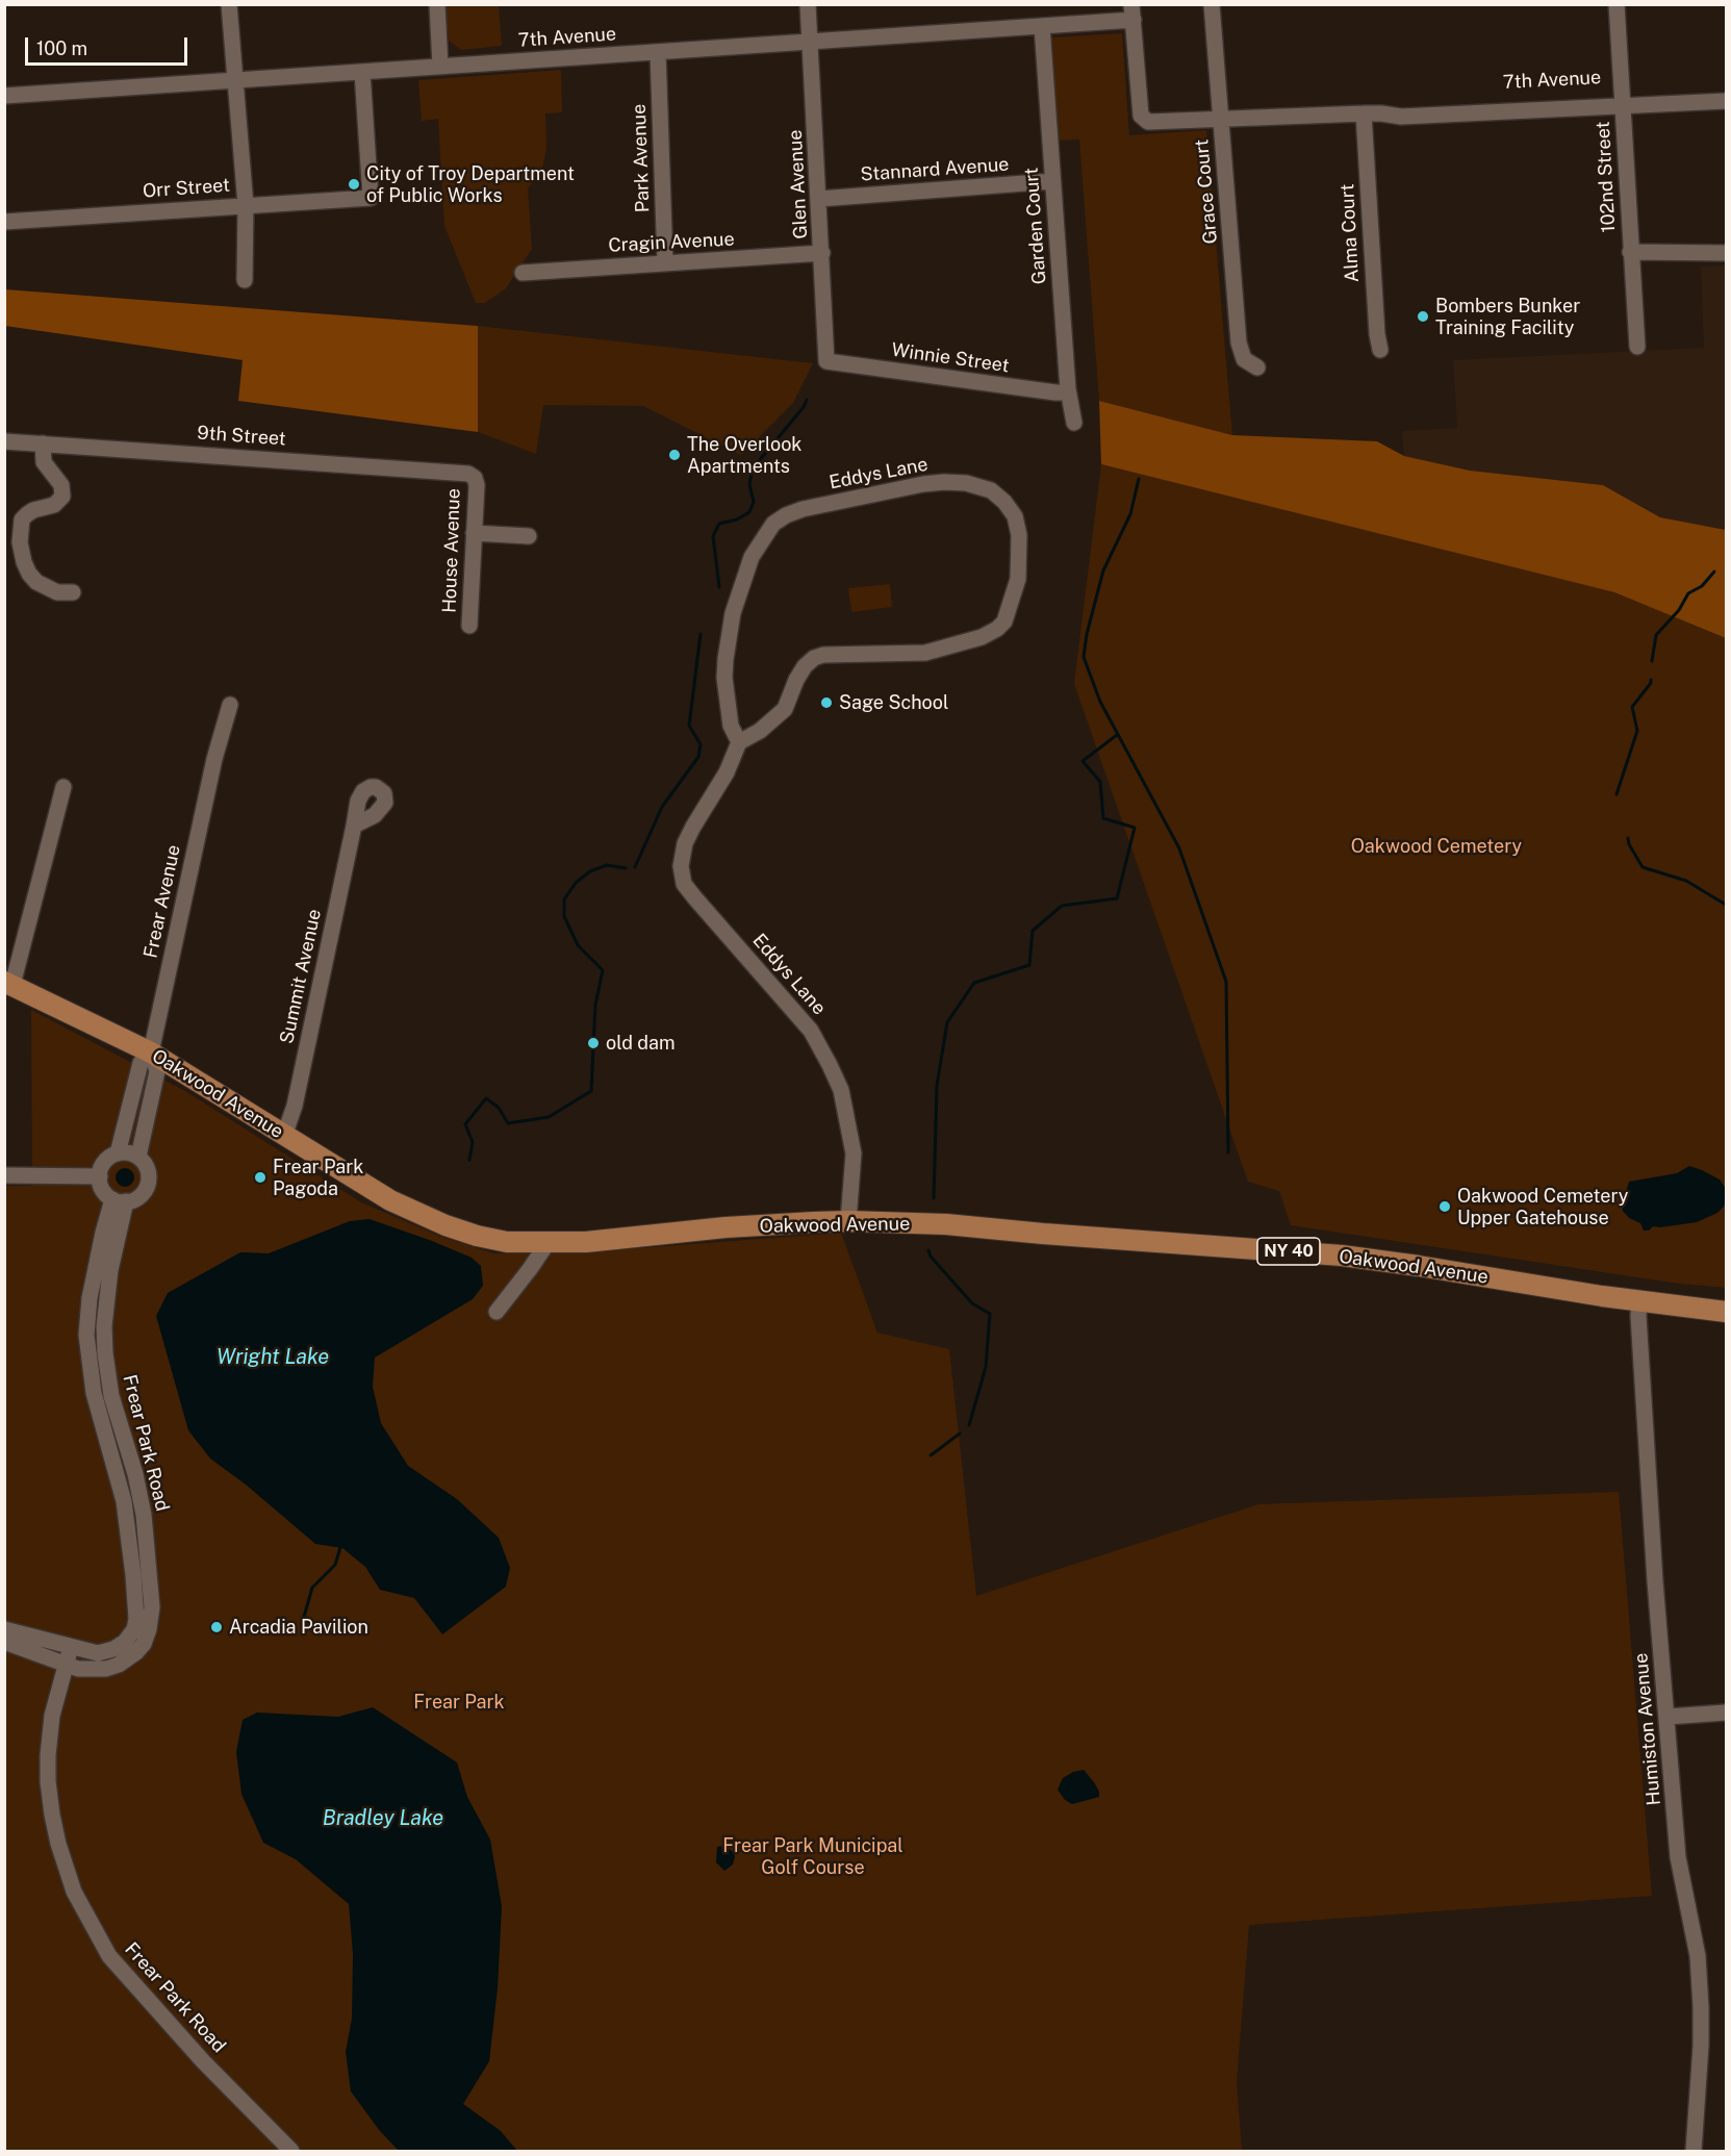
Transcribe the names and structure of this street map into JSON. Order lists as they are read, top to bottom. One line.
{"streets":{"main road":["Oakwood Avenue","NY 40"],"street":["7th Avenue","Park Avenue","Stannard Avenue","102nd Street","Glen Avenue","Orr Street","Grace Court","Garden Court","Alma Court","Cragin Avenue","Winnie Street","9th Street","Eddys Lane","House Avenue","Frear Avenue","Summit Avenue","Frear Park Road","Humiston Avenue"]},"crossings":[["7th Avenue","Park Avenue"],["7th Avenue","102nd Street"],["7th Avenue","Glen Avenue"],["7th Avenue","Orr Street"],["7th Avenue","Grace Court"],["7th Avenue","Garden Court"],["7th Avenue","Alma Court"],["Park Avenue","Cragin Avenue"],["Stannard Avenue","Glen Avenue"],["Stannard Avenue","Garden Court"],["Glen Avenue","Cragin Avenue"],["Glen Avenue","Winnie Street"],["Garden Court","Winnie Street"],["9th Street","House Avenue"],["Eddys Lane","Oakwood Avenue"],["Frear Avenue","Oakwood Avenue"],["Summit Avenue","Oakwood Avenue"],["Oakwood Avenue","Humiston Avenue"]],"water":["Wright Lake","Bradley Lake"],"parks":["Oakwood Cemetery","Frear Park","Frear Park Municipal Golf Course"],"places":["City of Troy Department of Public Works","Bombers Bunker Training Facility","The Overlook Apartments","Sage School","old dam","Frear Park Pagoda","Oakwood Cemetery Upper Gatehouse","Arcadia Pavilion"],"scale_bar":"100 m"}
